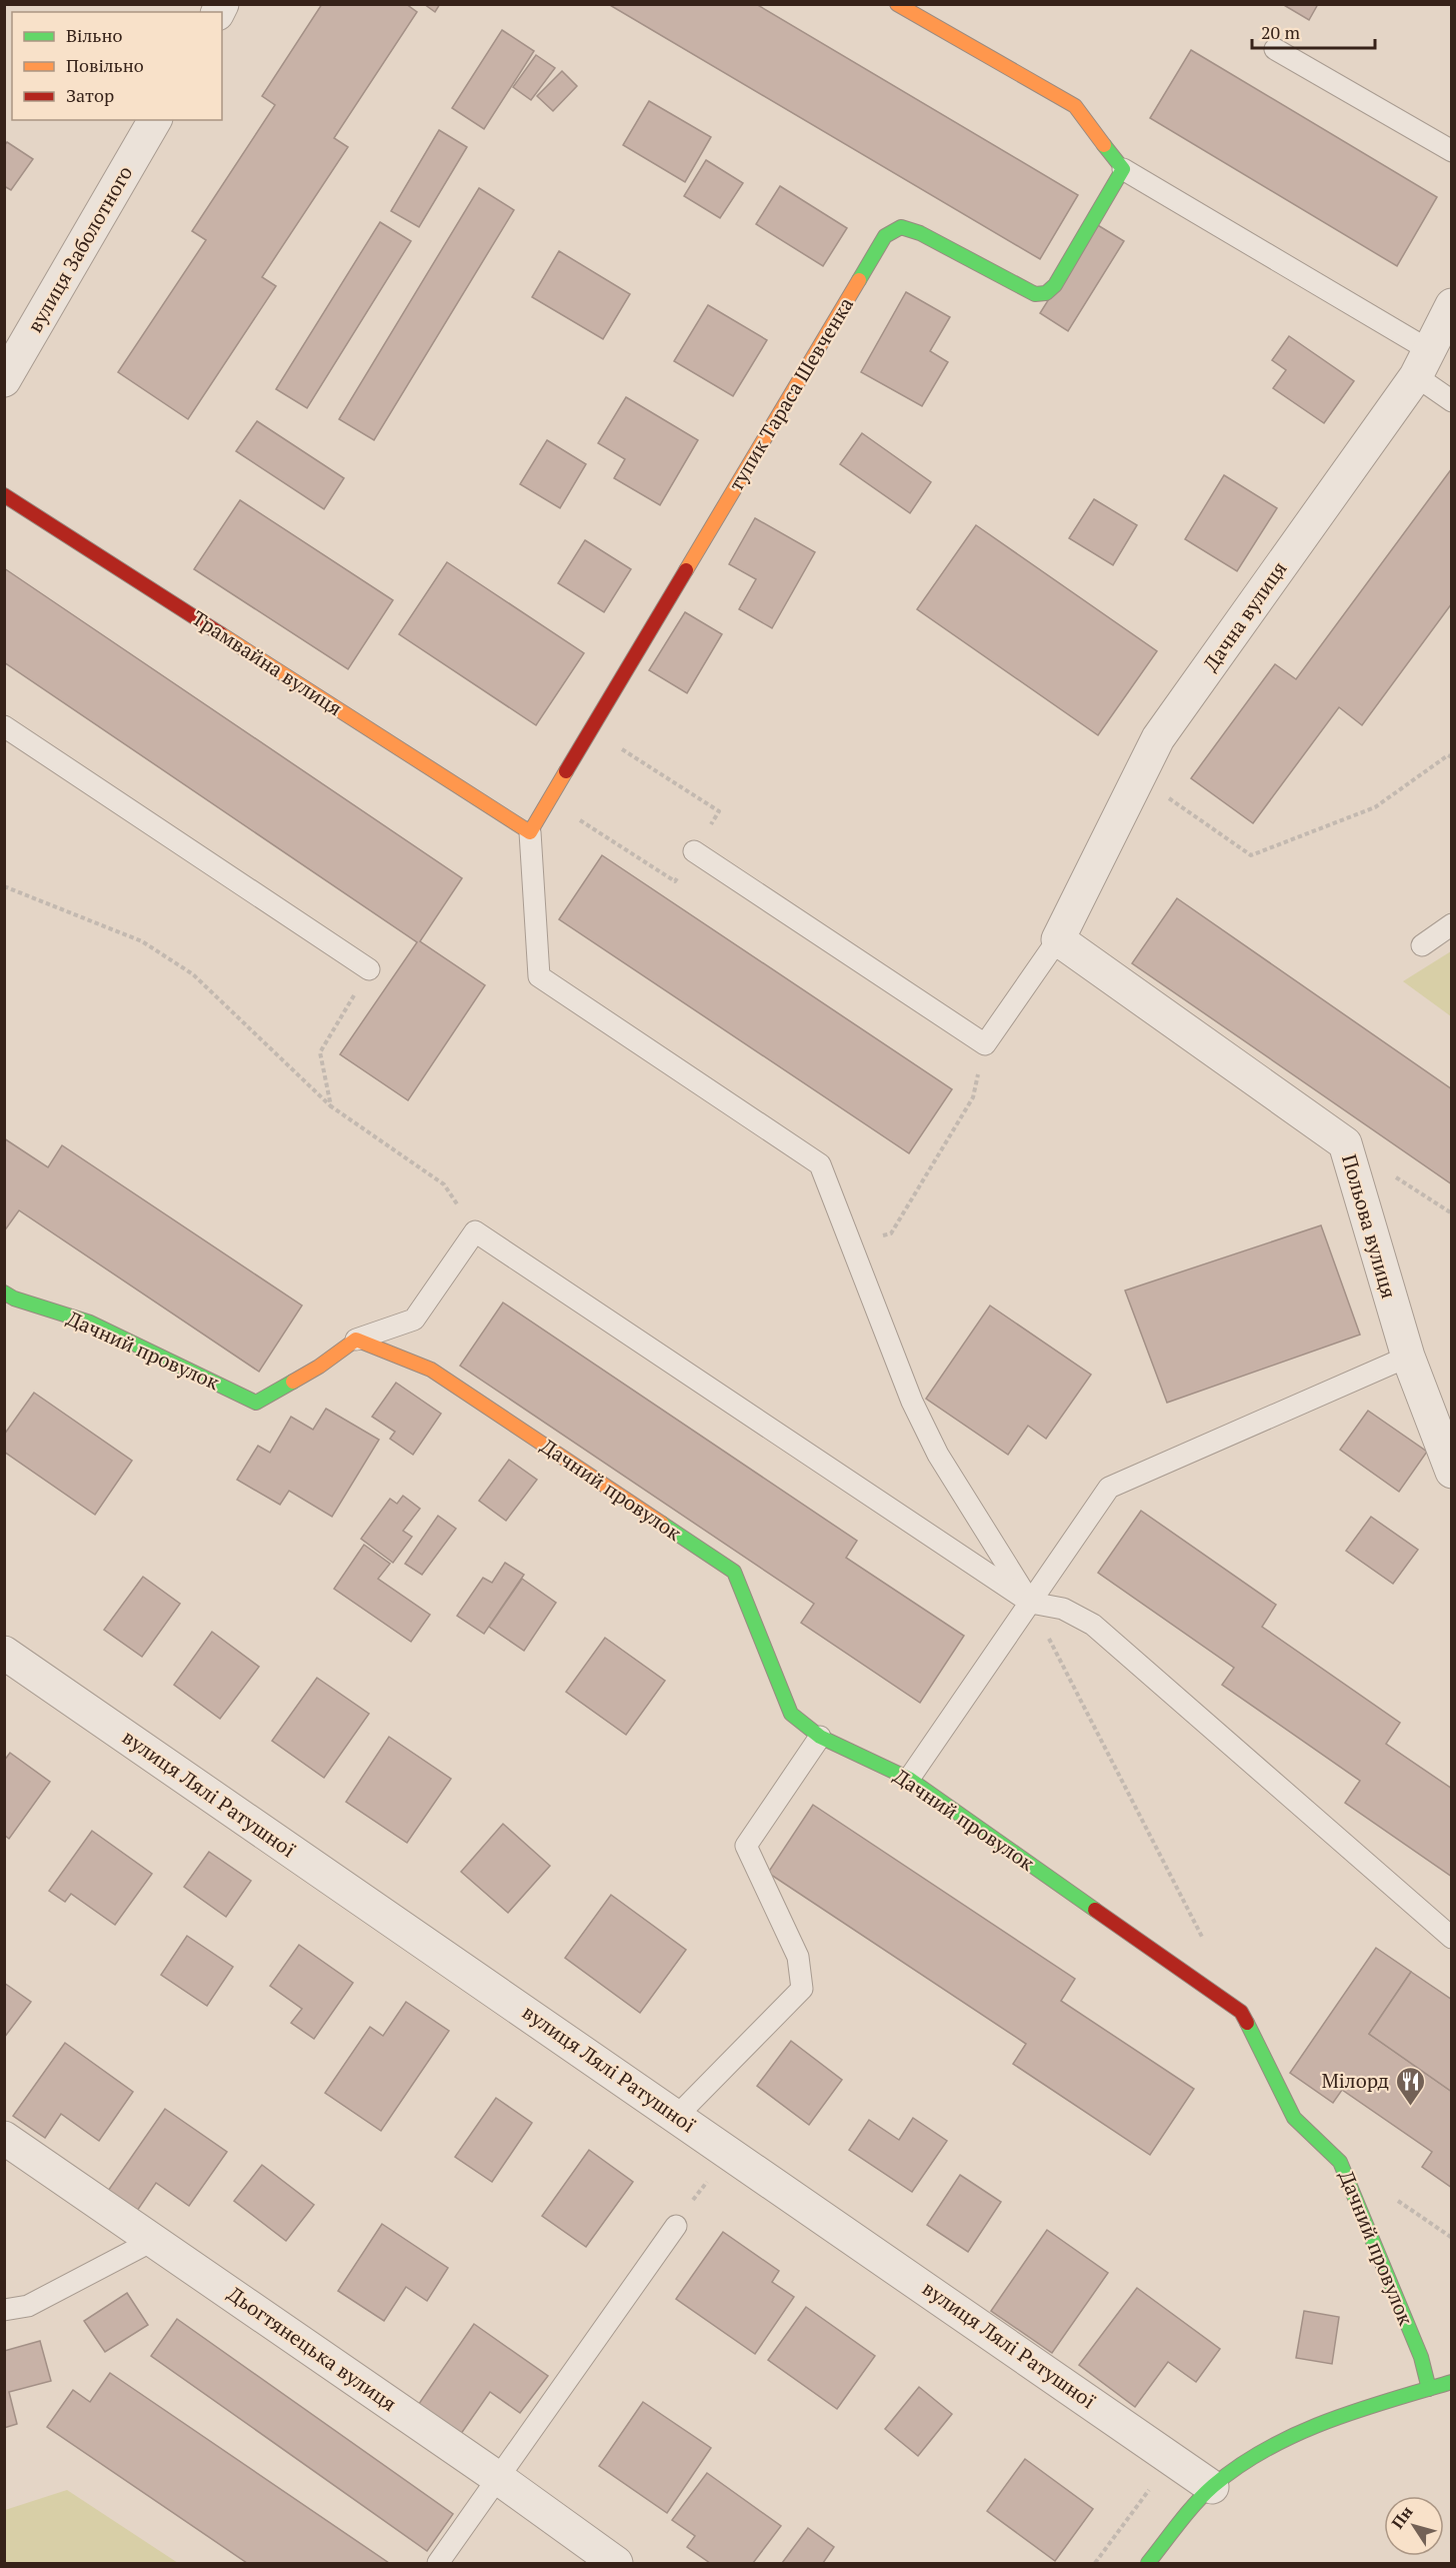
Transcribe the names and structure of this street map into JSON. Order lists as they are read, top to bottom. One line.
{"streets":{"street":["вулиця Заболотного","тупик Тараса Шевченка","Дачна вулиця","Трамвайна вулиця","Польова вулиця","Дачний провулок","вулиця Лялі Ратушної","Дьогтянецька вулиця"]},"crossings":[["тупик Тараса Шевченка","Трамвайна вулиця"],["Дачна вулиця","Польова вулиця"]],"places":{"restaurant":["Мілорд"]},"legend":["Вільно","Повільно","Затор"],"scale_bar":"20 m","north":"top left"}
